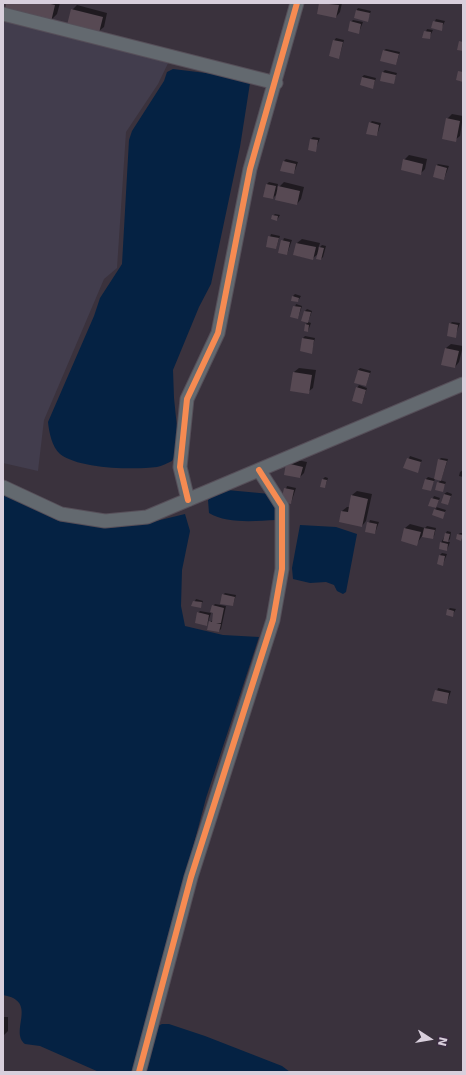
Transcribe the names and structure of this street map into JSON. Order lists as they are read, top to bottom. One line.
{"north":"right"}
